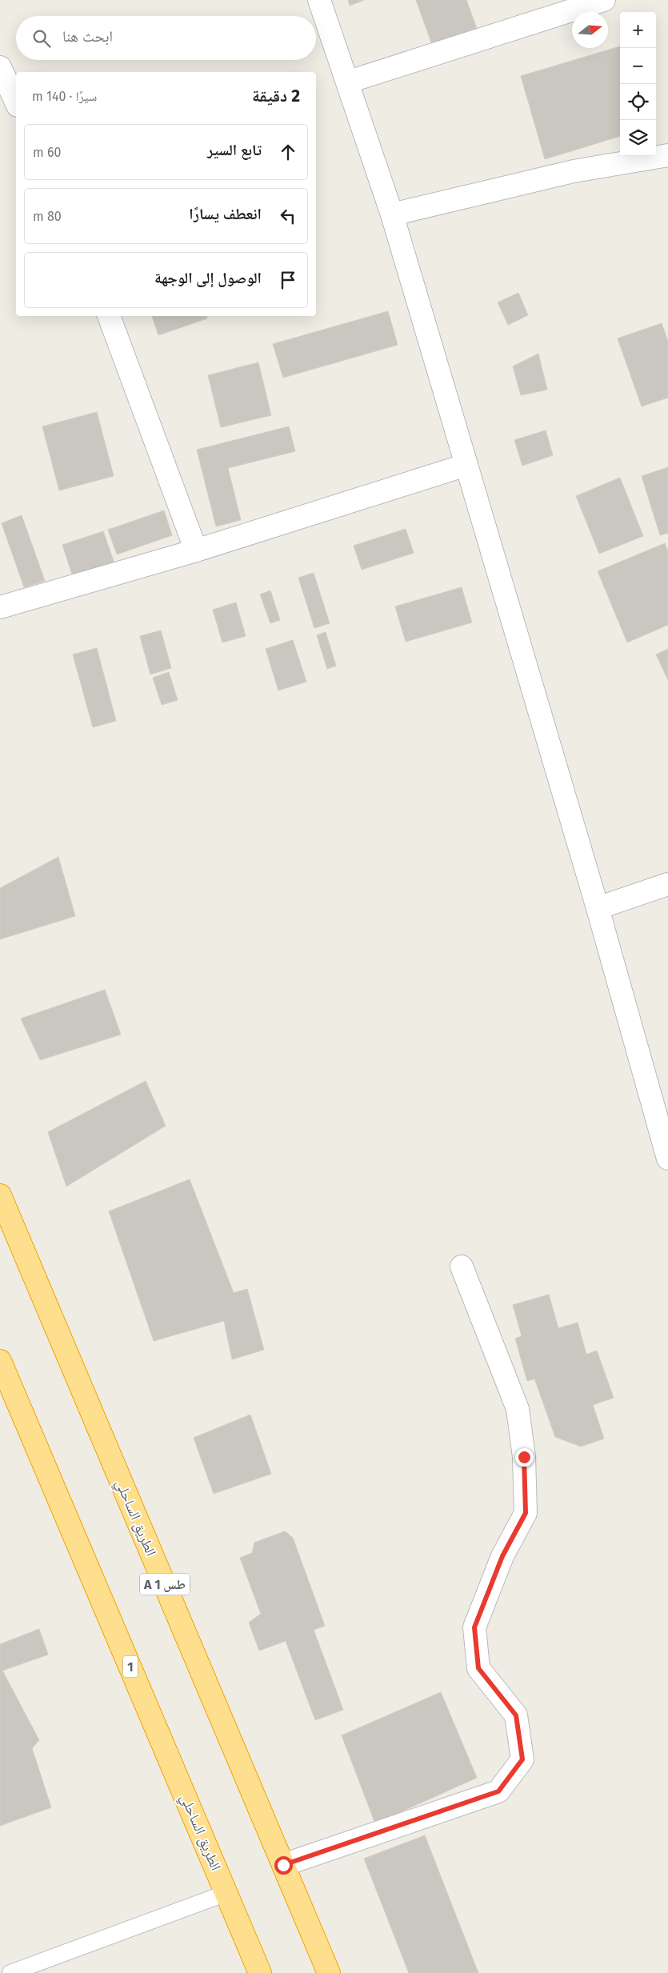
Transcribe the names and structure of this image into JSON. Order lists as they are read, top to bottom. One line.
{"streets":{"highway":["الطريق الساحلي","A 1 طس","1"]},"north":"right","page":{"map_buttons":["+","−"],"search":"ابحث هنا","heading":["2 دقيقة","سيرًا · 140 m"],"list":[["تابع السير","60 m"],["انعطف يسارًا","80 m"],"الوصول إلى الوجهة"]}}
